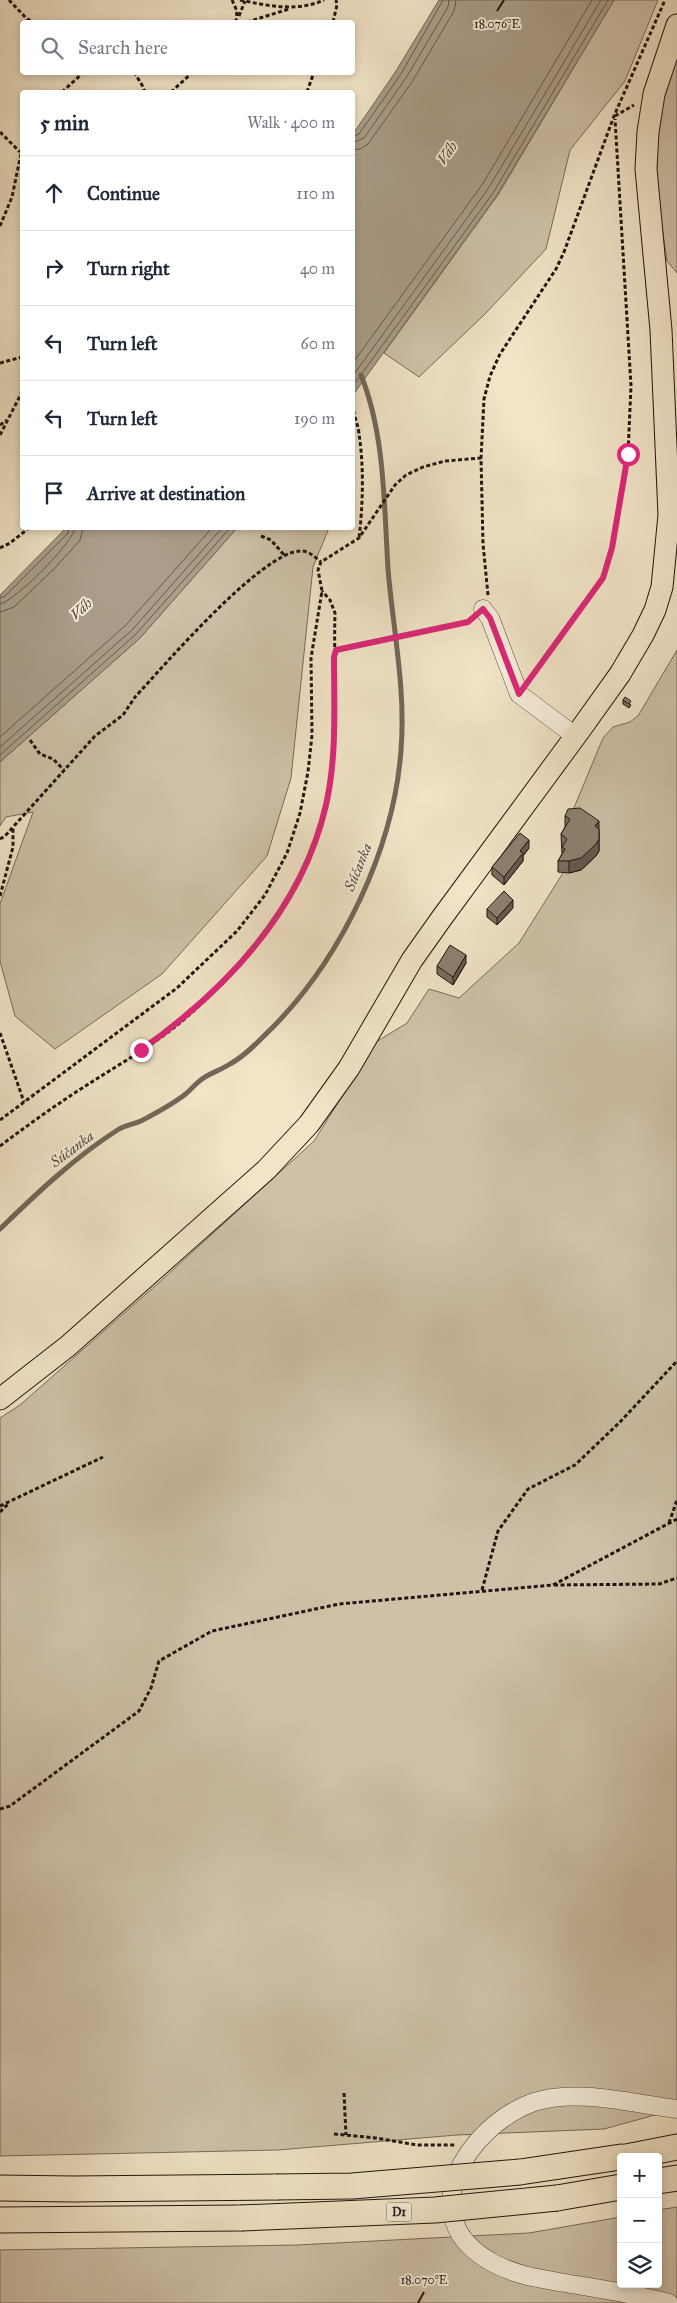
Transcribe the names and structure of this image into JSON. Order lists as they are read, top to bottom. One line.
{"streets":{"highway":["D1"]},"water":["Váh","Súčanka"],"page":{"search":"Search here","heading":["5 min","Walk · 400 m"],"list":[["Continue","110 m"],["Turn right","40 m"],["Turn left","60 m"],["Turn left","190 m"],"Arrive at destination"],"map_buttons":["+","−"]},"coordinates":["18.076°E","18.070°E"]}
